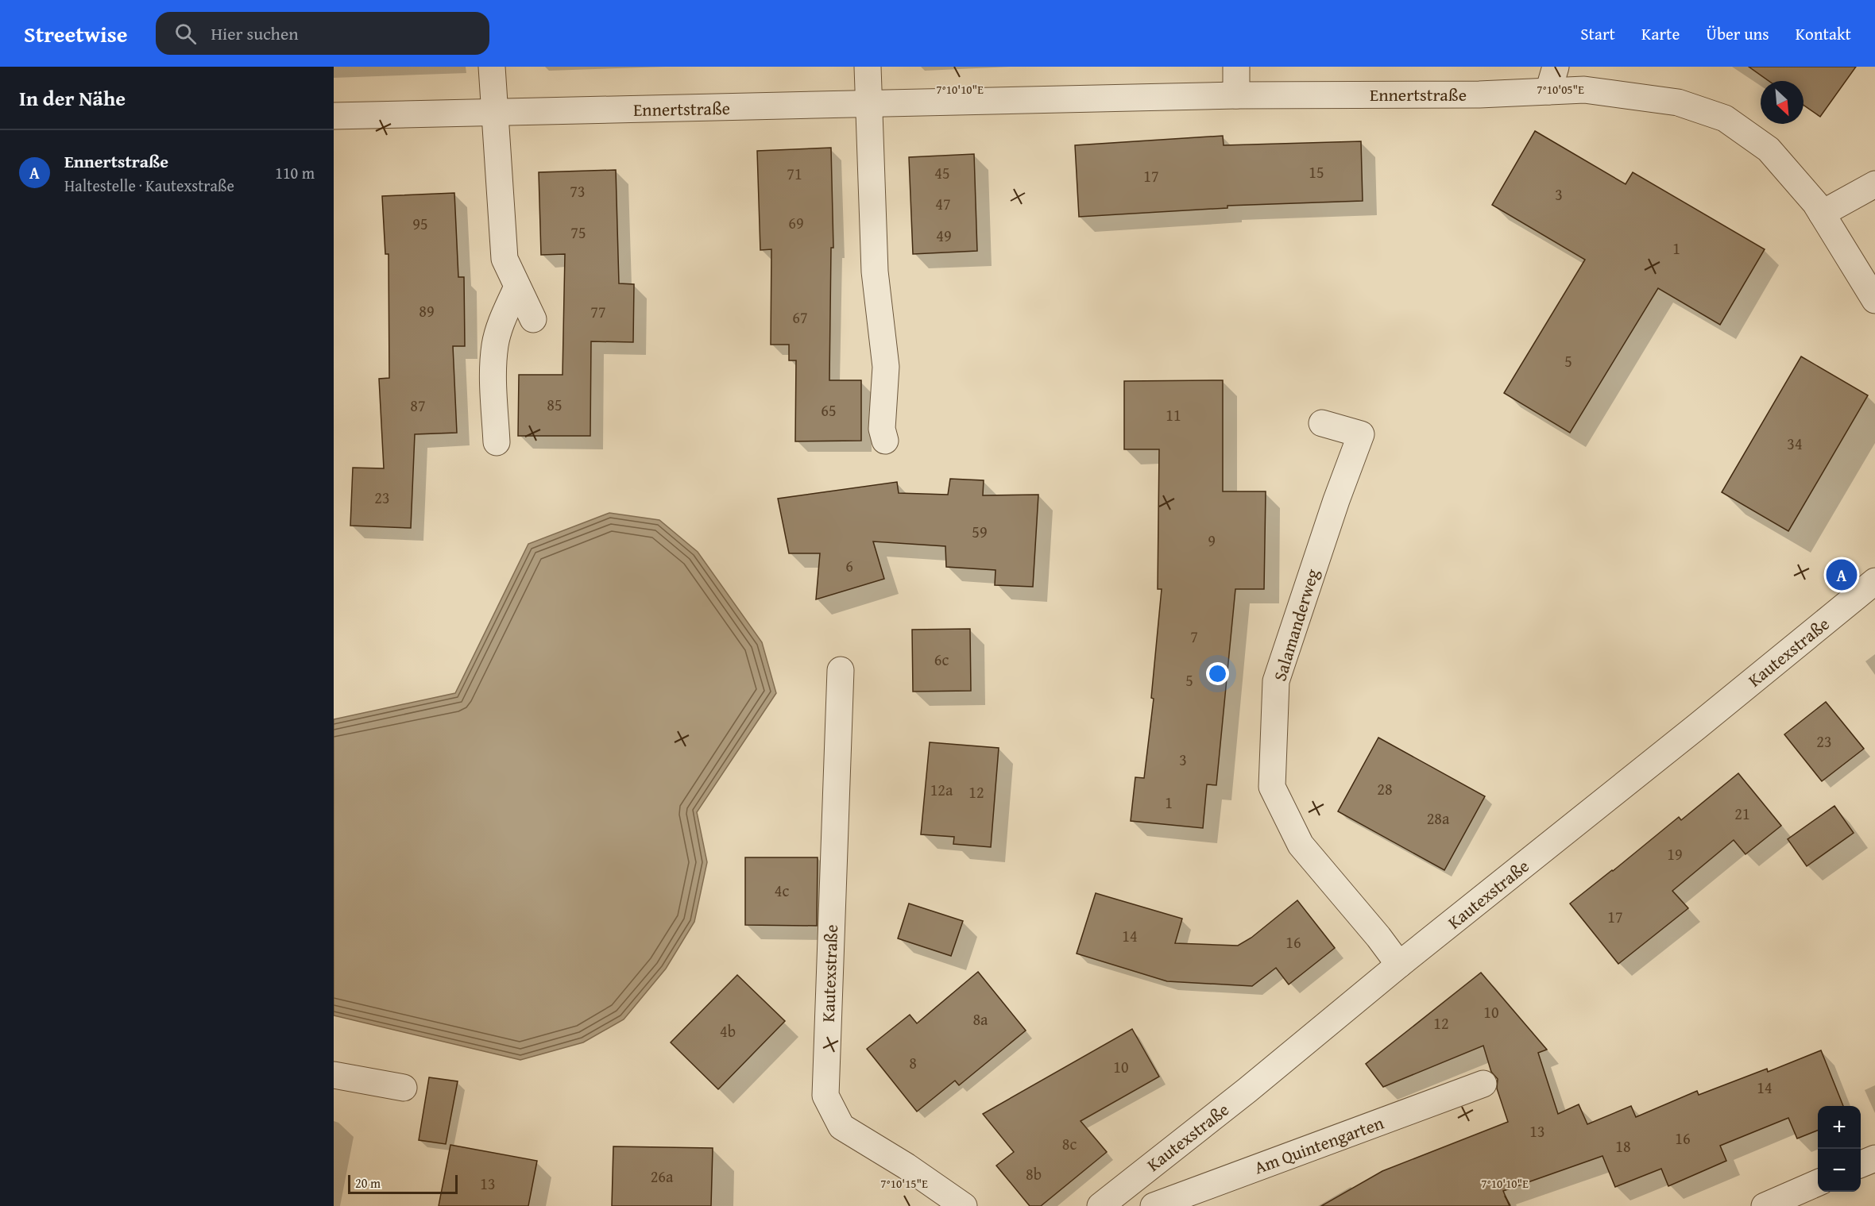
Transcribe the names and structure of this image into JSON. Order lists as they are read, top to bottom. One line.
{"streets":{"street":["Ennertstraße","Salamanderweg","Kautexstraße","Am Quintengarten"]},"crossings":[["Salamanderweg","Kautexstraße"]],"house_numbers":["15","45","71","17","73","3","47","69","95","75","49","1","89","77","67","5","85","87","65","11","34","23","59","9","6","7","6c","5","23","3","28","12a","12","1","21","28a","19","4c","17","14","16","10","8a","12","4b","8","10","14","13","16","8c","18","8b","26a","13"],"scale_bar":"20 m","north":"bottom right","page":{"header":"Streetwise","search":"Hier suchen","nav":["Start","Karte","Über uns","Kontakt"],"heading":"In der Nähe","list":[{"mark":"A","name":"Ennertstraße","note":"Haltestelle · Kautexstraße","value":"110 m"}],"pins":"A","map_buttons":["+","−"],"scale":"20 m"},"coordinates":["7°10'10\"E","7°10'05\"E","7°10'15\"E"]}
